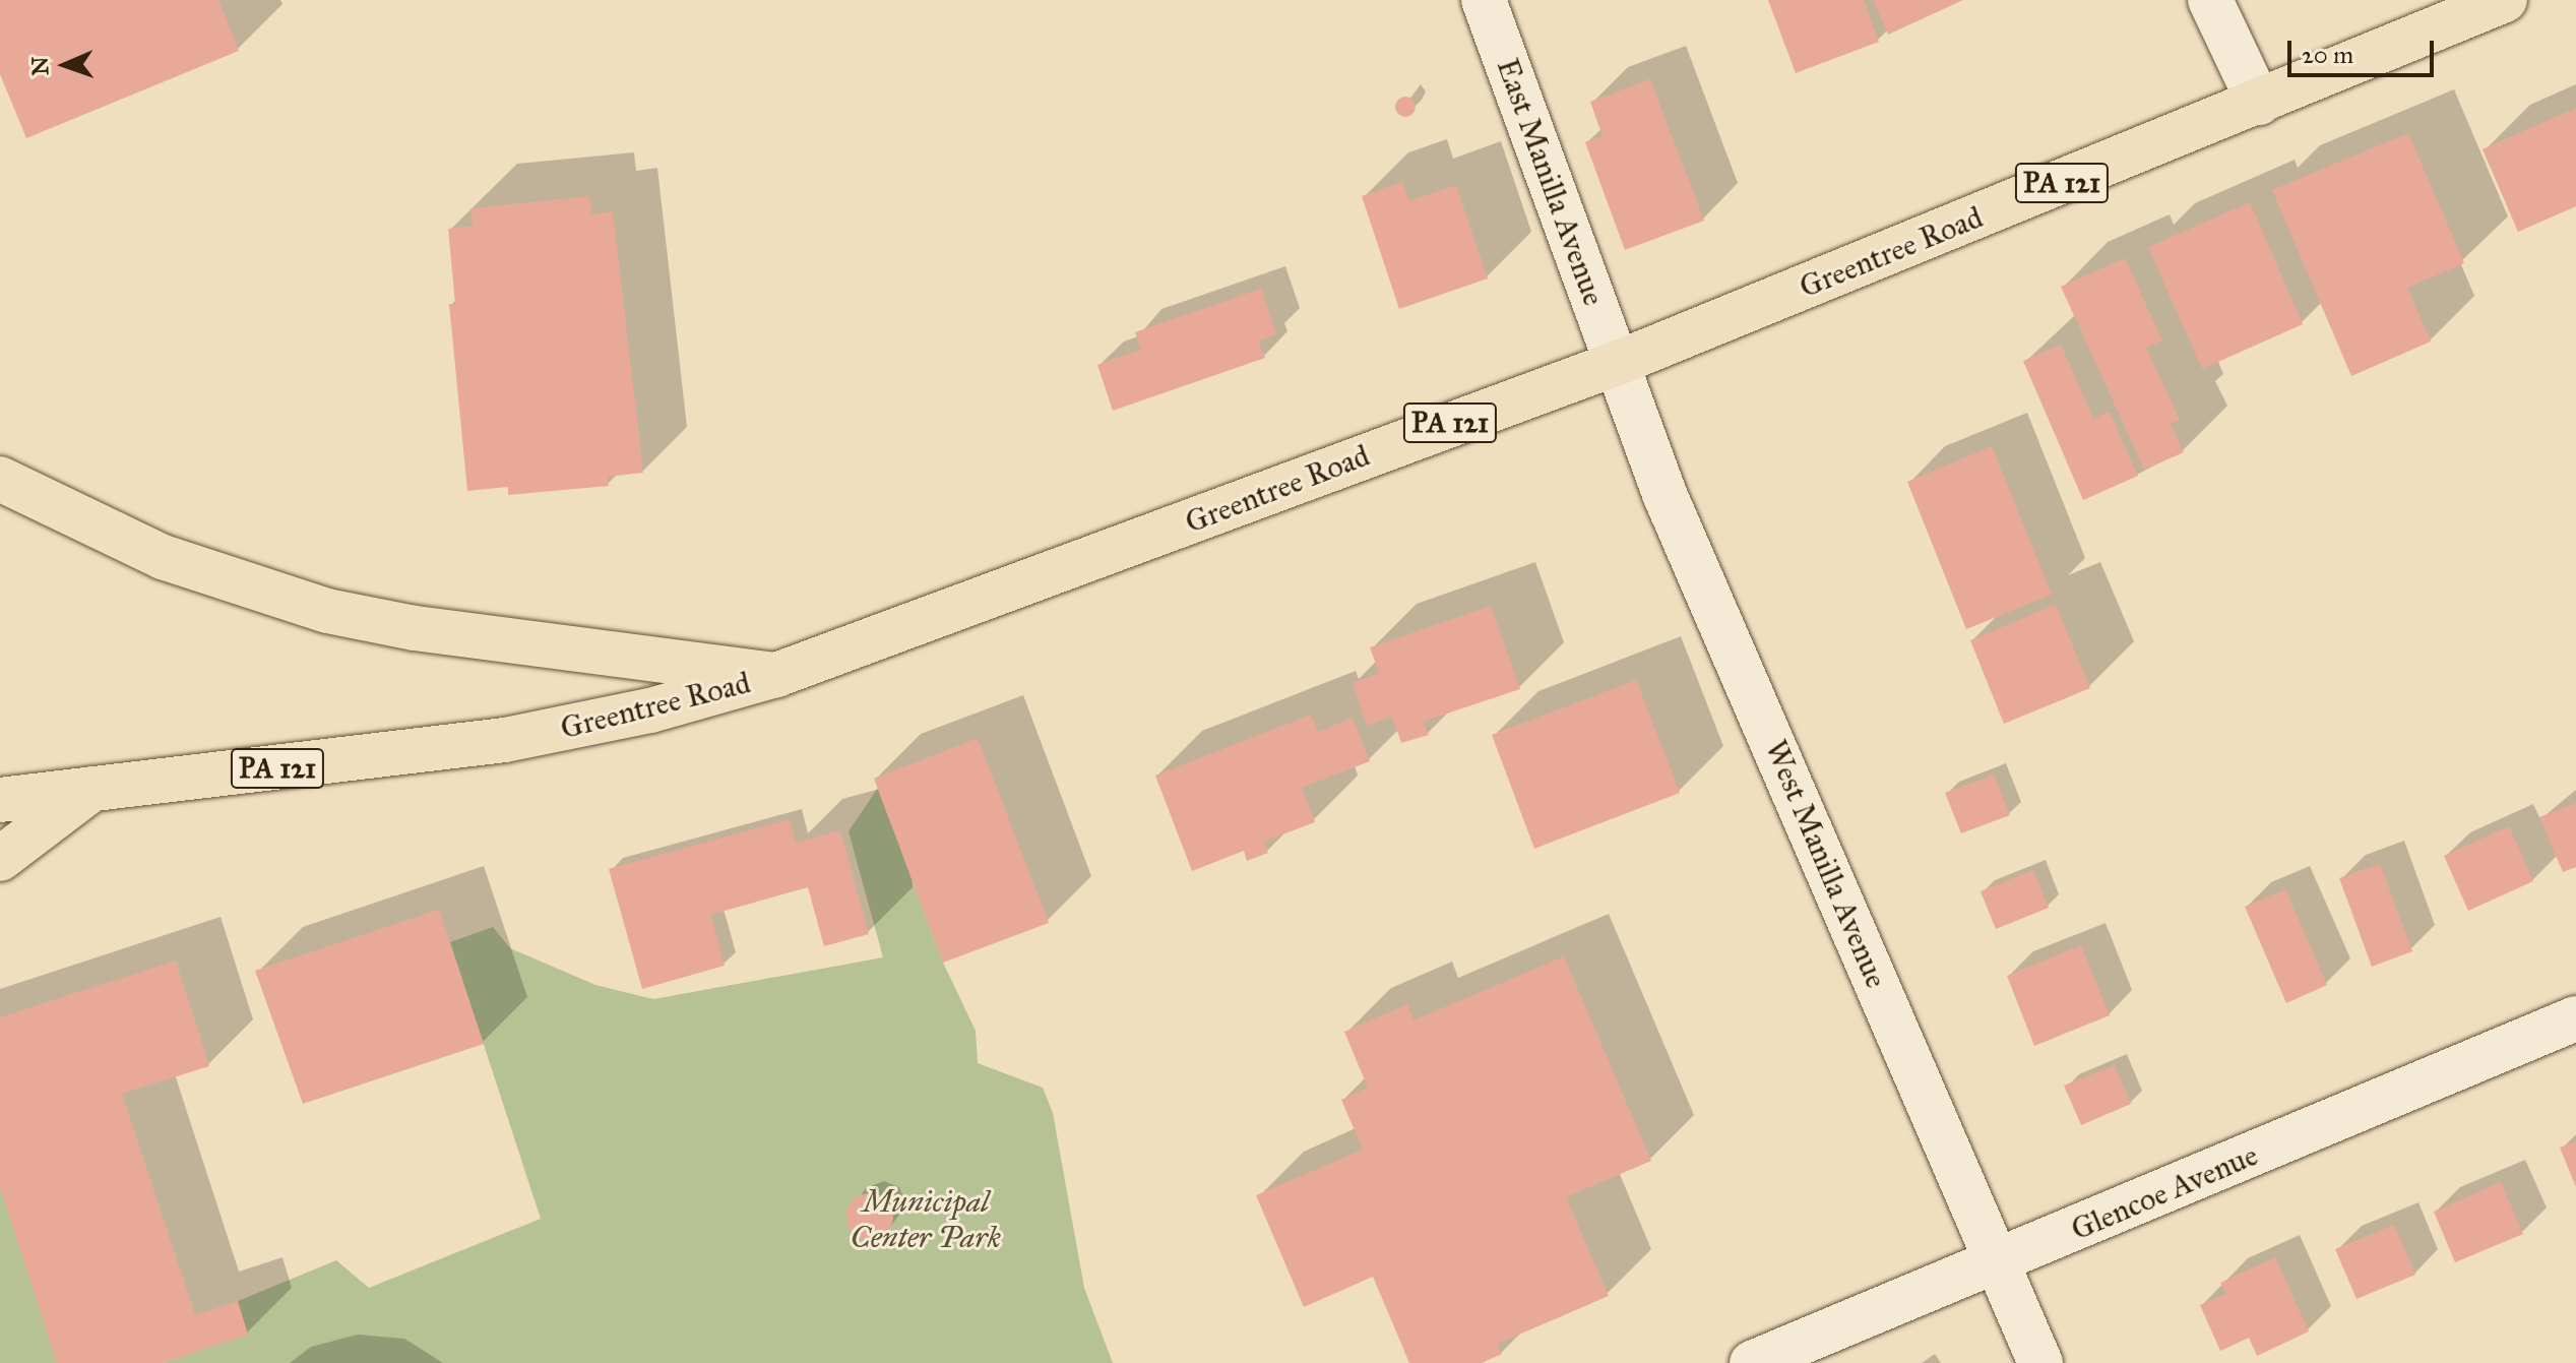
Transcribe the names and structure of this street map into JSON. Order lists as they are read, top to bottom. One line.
{"streets":{"main road":["PA 121","Greentree Road"],"street":["East Manilla Avenue","West Manilla Avenue","Glencoe Avenue"]},"crossings":[["East Manilla Avenue","Greentree Road"],["East Manilla Avenue","West Manilla Avenue"],["Greentree Road","West Manilla Avenue"],["West Manilla Avenue","Glencoe Avenue"]],"parks":["Municipal Center Park"],"scale_bar":"20 m","north":"left"}
